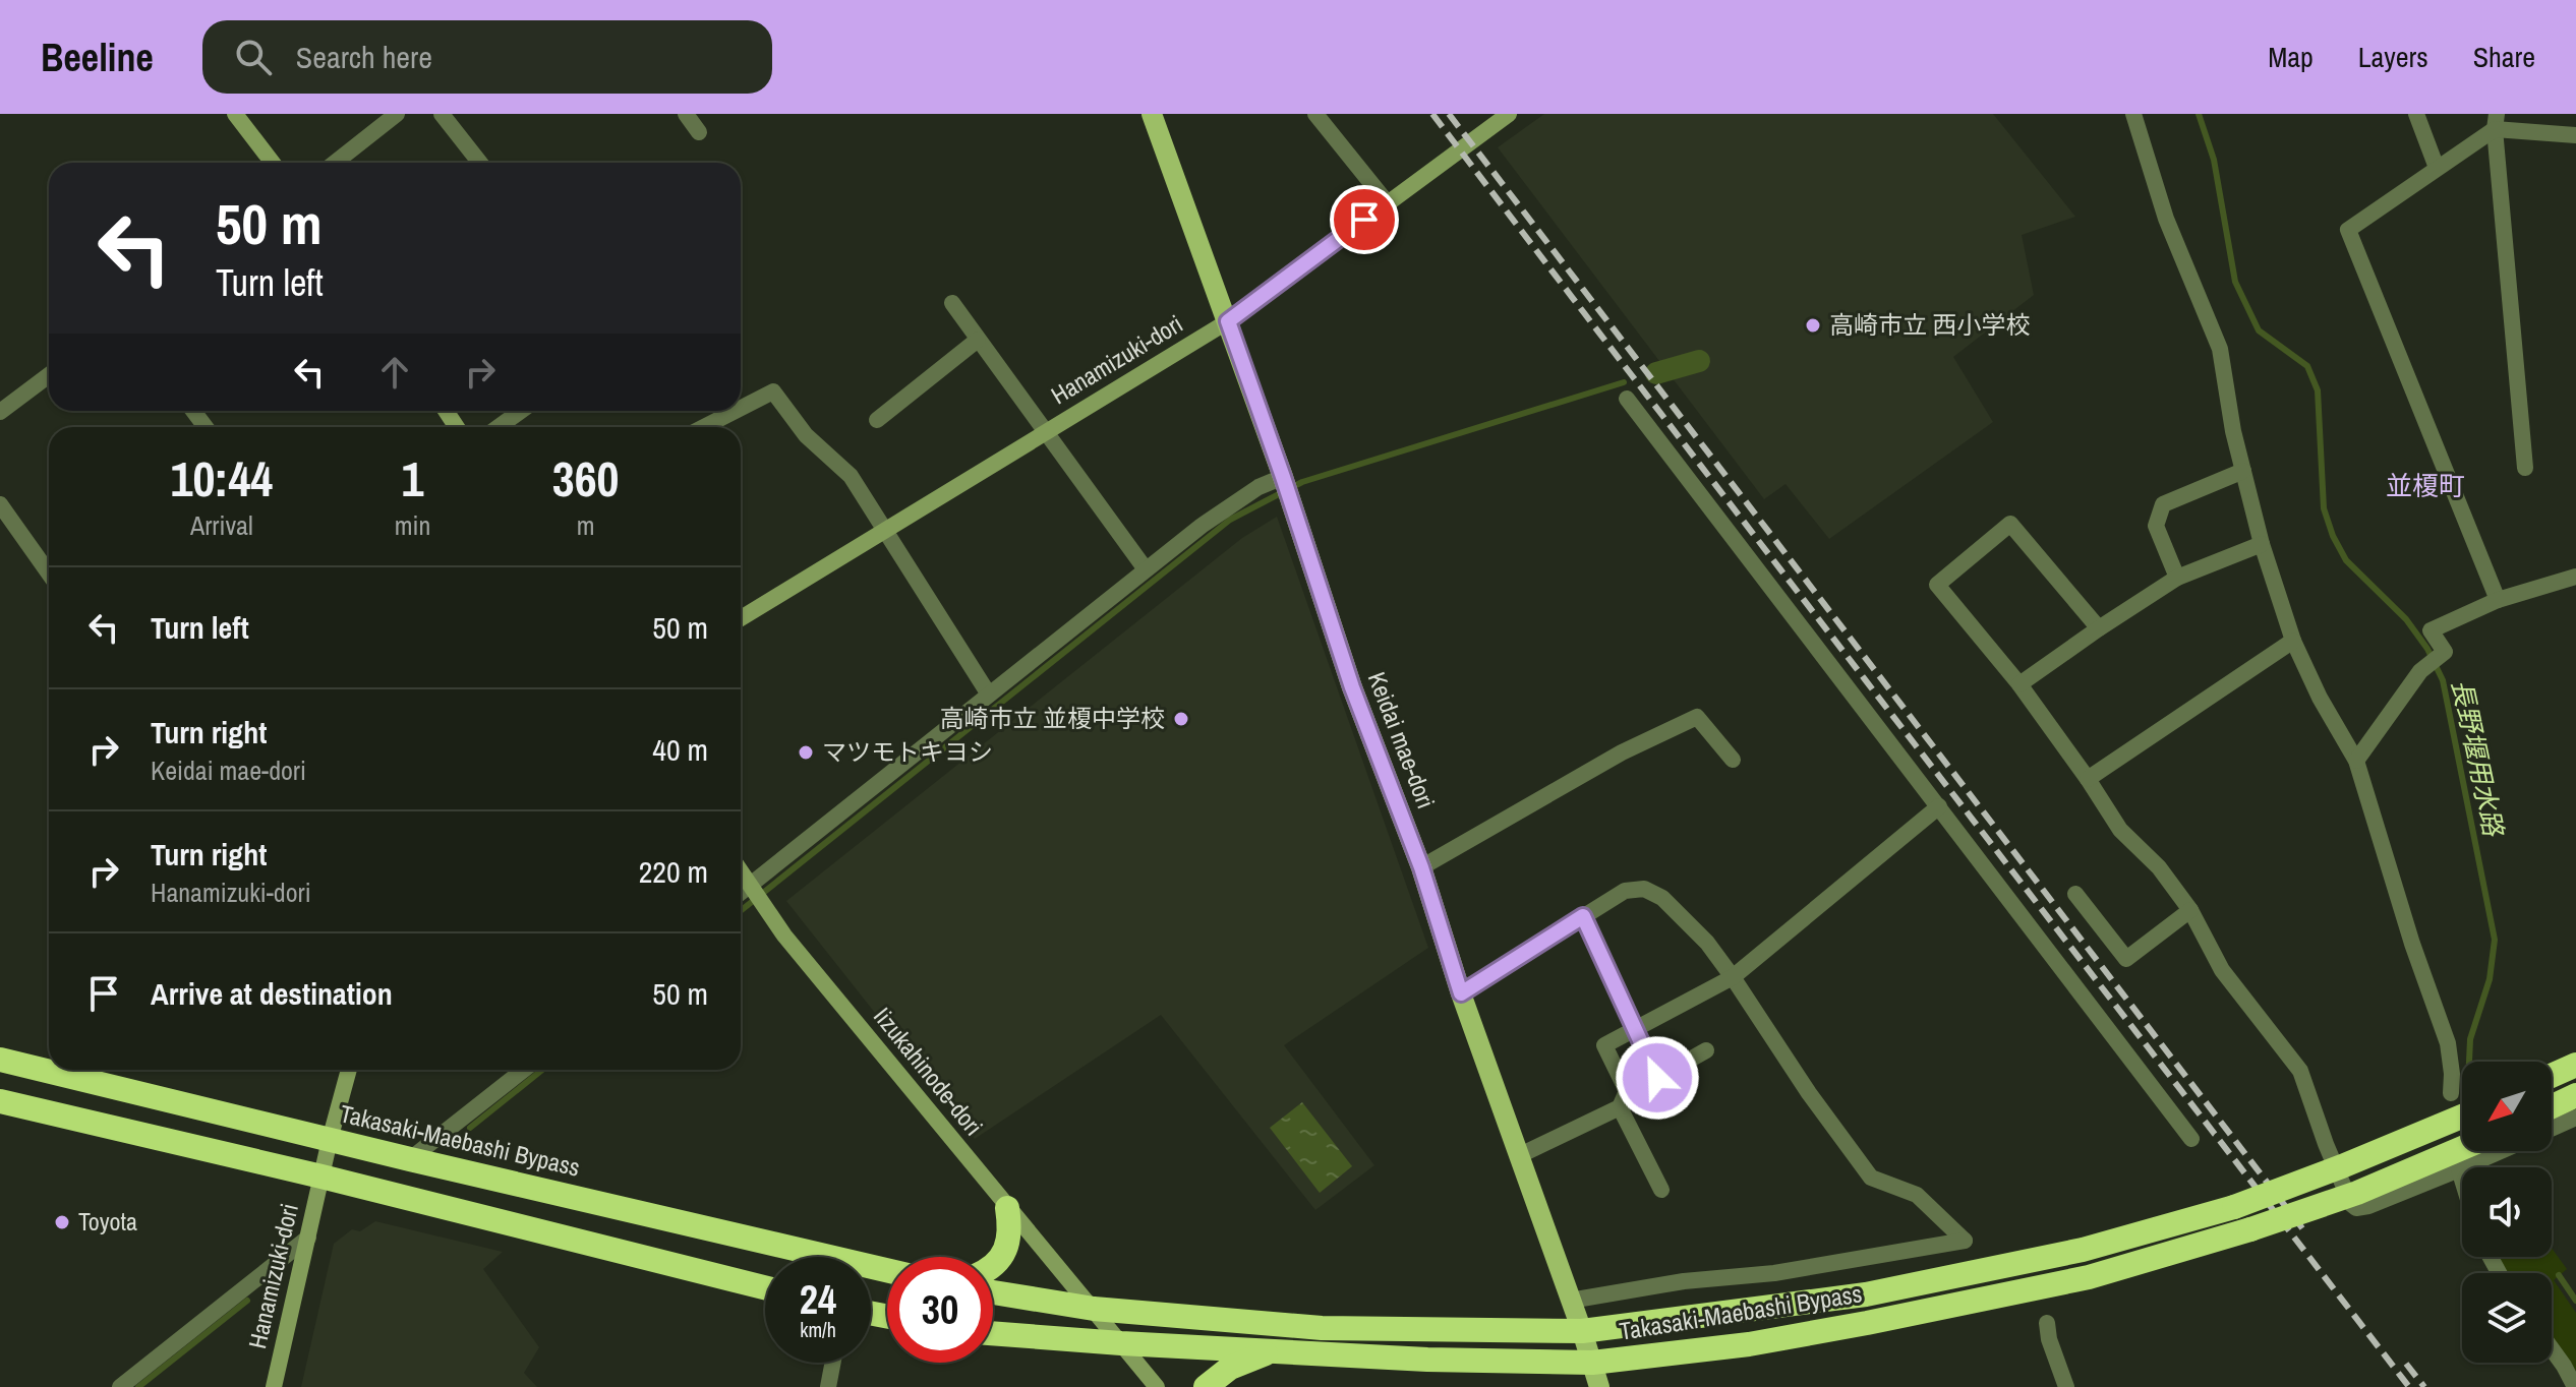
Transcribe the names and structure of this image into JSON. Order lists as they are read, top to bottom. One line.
{"streets":{"highway":["Takasaki-Maebashi Bypass"],"main road":["Keidai mae-dori"],"street":["Hanamizuki-dori","Iizukahinode-dori"]},"crossings":[["Hanamizuki-dori","Keidai mae-dori"],["Hanamizuki-dori","Takasaki-Maebashi Bypass"],["Keidai mae-dori","Takasaki-Maebashi Bypass"],["Iizukahinode-dori","Takasaki-Maebashi Bypass"]],"districts":["並榎町"],"water":["長野堰用水路"],"places":["高崎市立 西小学校","高崎市立 並榎中学校","マツモトキヨシ","Toyota"],"north":"bottom left","page":{"header":"Beeline","search":"Search here","nav":["Map","Layers","Share"],"turn":["50 m","Turn left"],"eta":["10:44","Arrival","1","min","360","m"],"list":[{"name":"Turn left","value":"50 m"},{"name":"Turn right","note":"Keidai mae-dori","value":"40 m"},{"name":"Turn right","note":"Hanamizuki-dori","value":"220 m"},{"name":"Arrive at destination","value":"50 m"}],"speed":"24 km/h","limit":"30"}}
